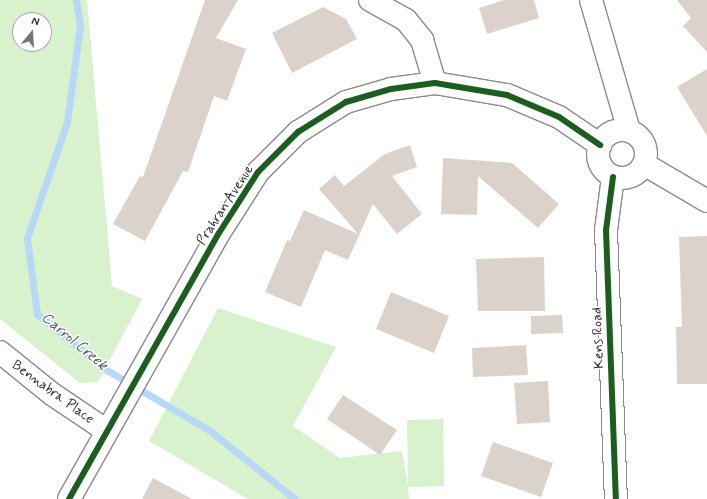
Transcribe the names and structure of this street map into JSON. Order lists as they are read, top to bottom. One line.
{"streets":{"street":["Prahran Avenue","Kens Road","Bennabra Place"]},"crossings":[["Prahran Avenue","Kens Road"],["Prahran Avenue","Bennabra Place"]],"water":["Carrol Creek"],"north":"top"}
